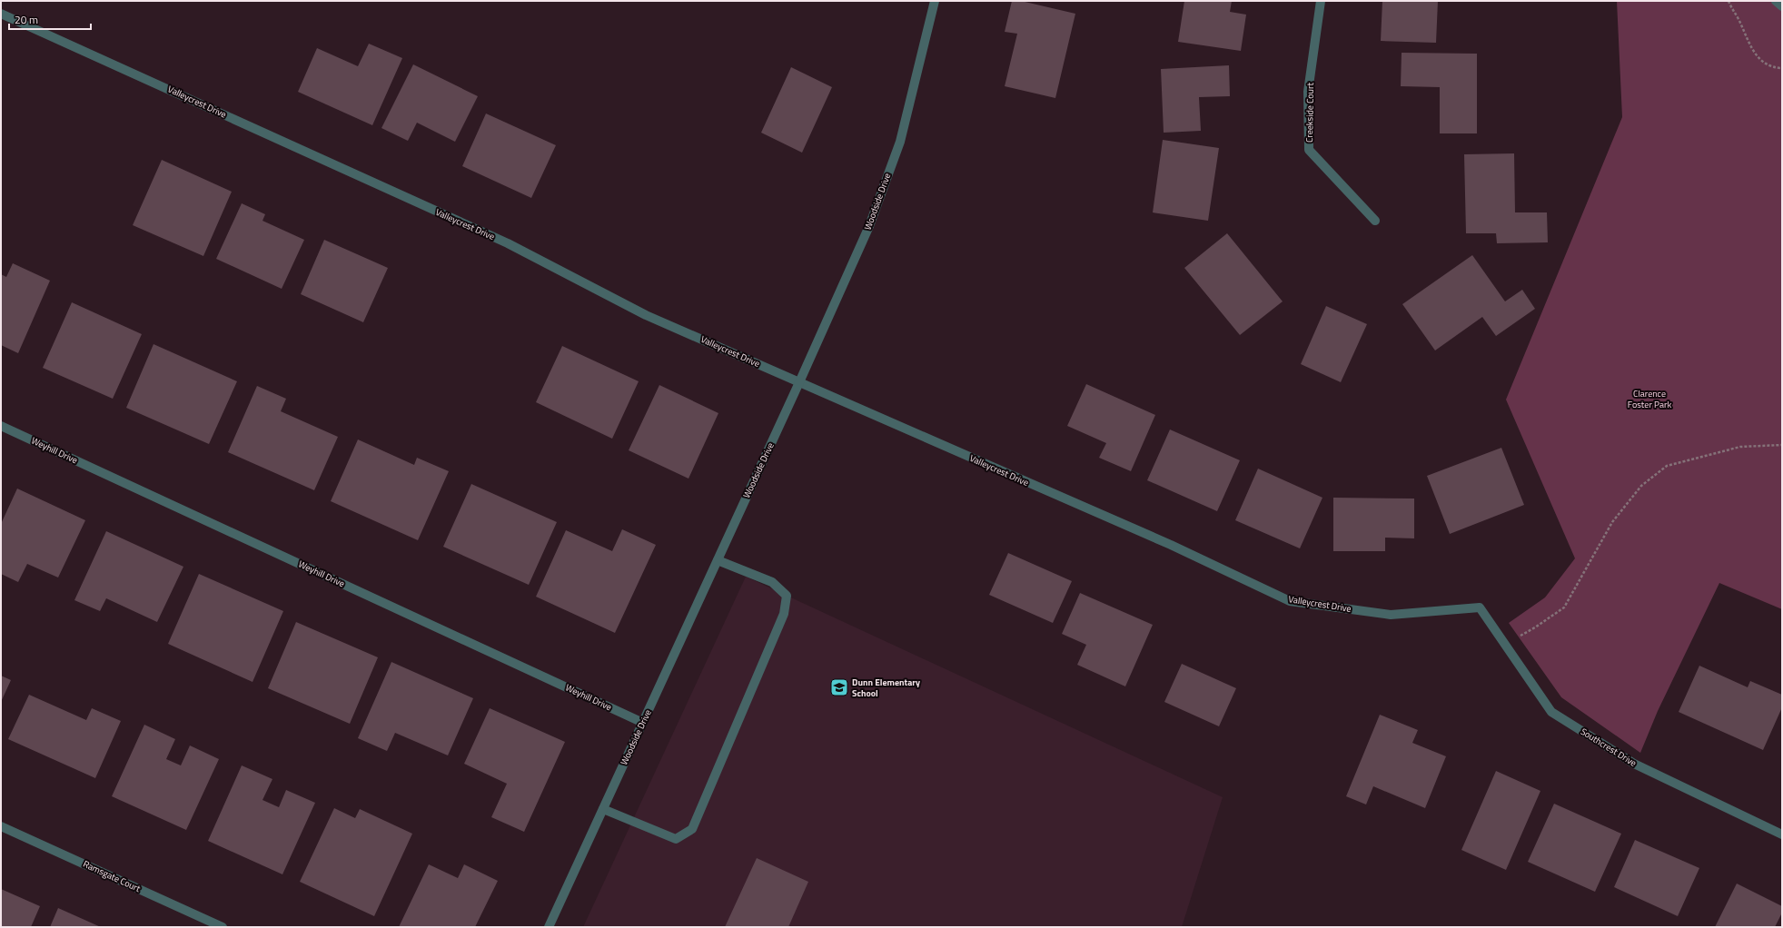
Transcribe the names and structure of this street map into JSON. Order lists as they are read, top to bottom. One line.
{"streets":{"street":["Valleycrest Drive","Creekside Court","Woodside Drive","Weyhill Drive","Southcrest Drive","Ramsgate Court"]},"crossings":[["Valleycrest Drive","Woodside Drive"],["Valleycrest Drive","Southcrest Drive"],["Woodside Drive","Weyhill Drive"]],"parks":["Clarence Foster Park"],"places":{"school or university":["Dunn Elementary School"]},"scale_bar":"20 m"}
